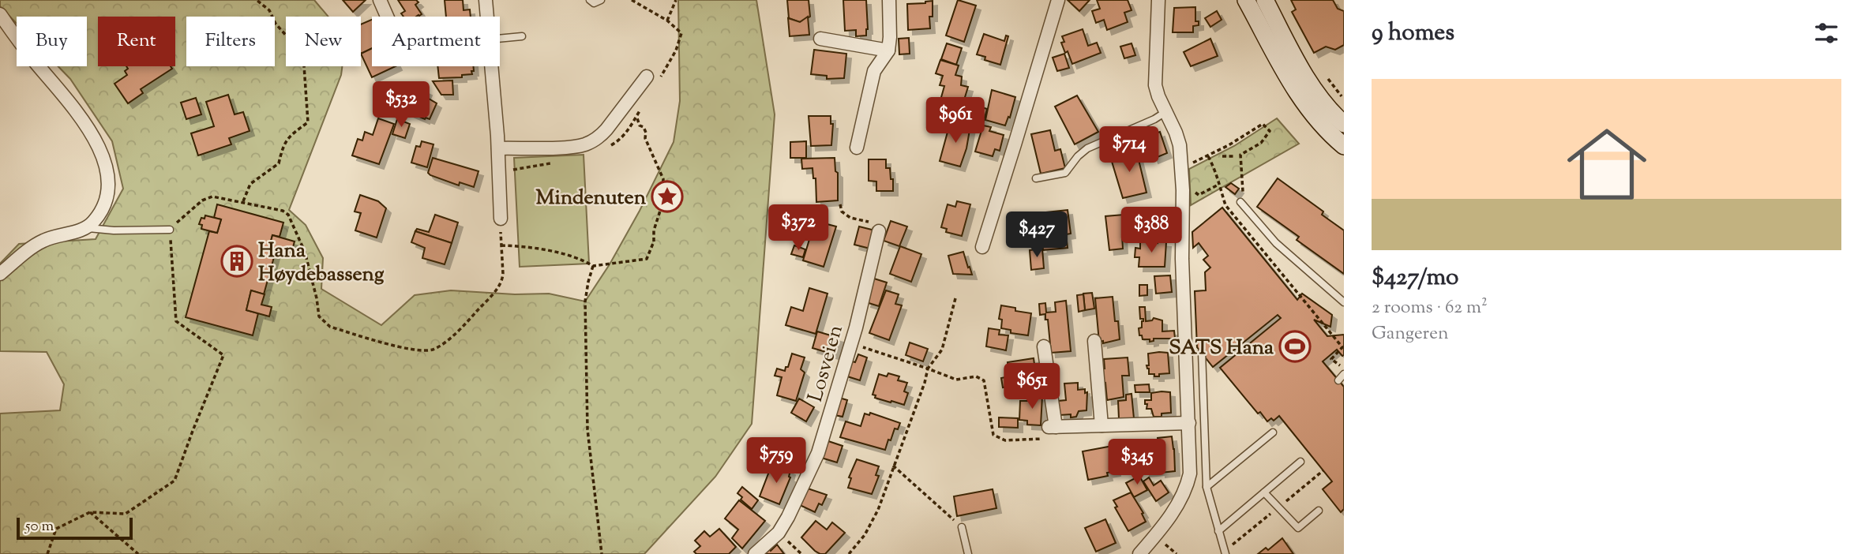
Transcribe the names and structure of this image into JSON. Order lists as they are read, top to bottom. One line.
{"streets":{"street":["Losveien"]},"places":{"place":["Mindenuten"],"building":["Hana Høydebasseng"],"sports":["SATS Hana"]},"scale_bar":"50 m","page":{"heading":"9 homes","chip":["Buy","Rent","Filters","New","Apartment"],"list":[{"name":"$427/mo","note":"2 rooms · 62 m² · Gangeren"}],"price":["$532","$961","$714","$372","$388","$427","$651","$759","$345"],"scale":"50 m"}}
